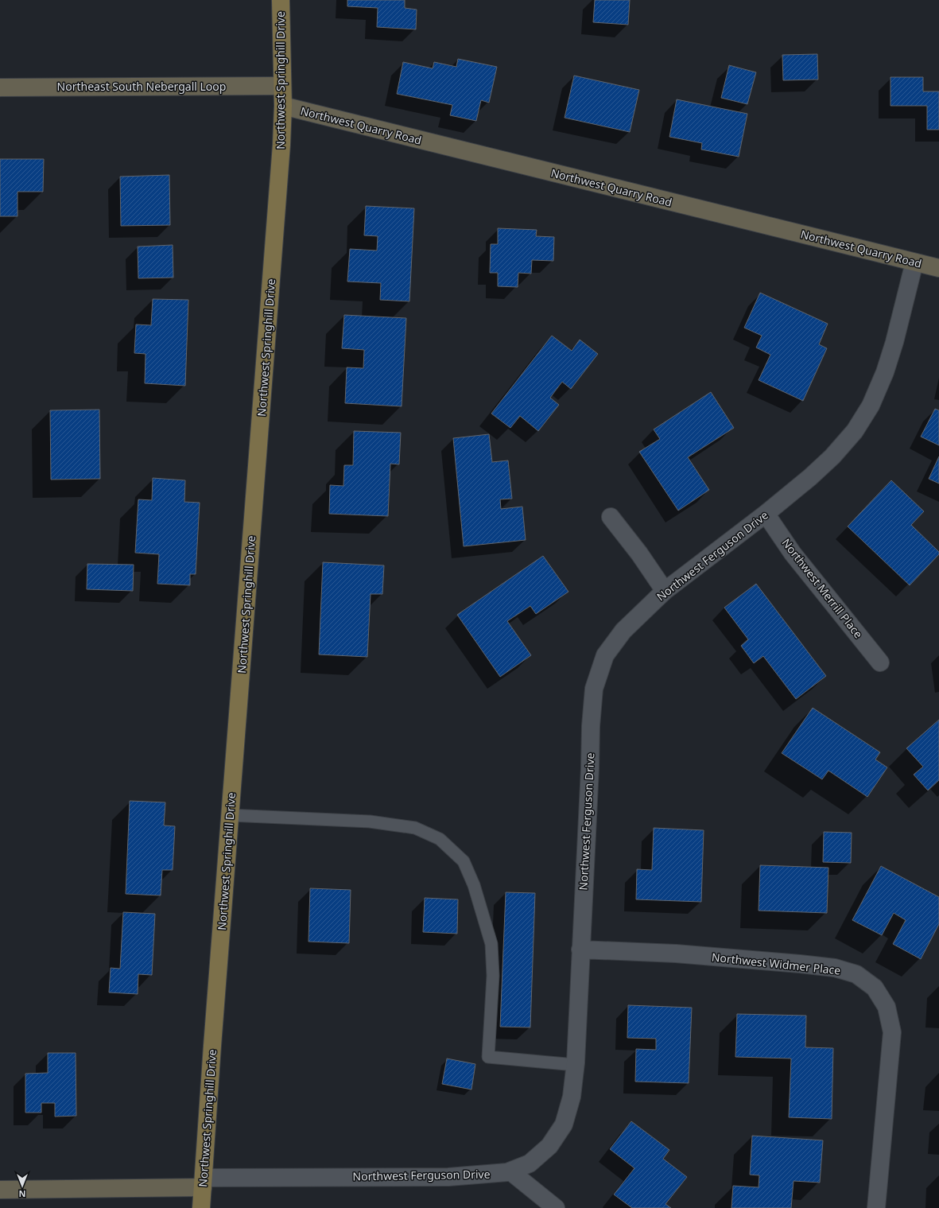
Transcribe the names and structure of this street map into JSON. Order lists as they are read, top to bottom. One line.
{"streets":{"main road":["Northwest Springhill Drive"],"street":["Northeast South Nebergall Loop","Northwest Quarry Road","Northwest Ferguson Drive","Northwest Merrill Place","Northwest Widmer Place"]},"crossings":[["Northwest Springhill Drive","Northeast South Nebergall Loop"],["Northwest Springhill Drive","Northwest Quarry Road"],["Northwest Springhill Drive","Northwest Ferguson Drive"],["Northwest Quarry Road","Northwest Ferguson Drive"],["Northwest Ferguson Drive","Northwest Merrill Place"],["Northwest Ferguson Drive","Northwest Widmer Place"]],"north":"bottom"}
